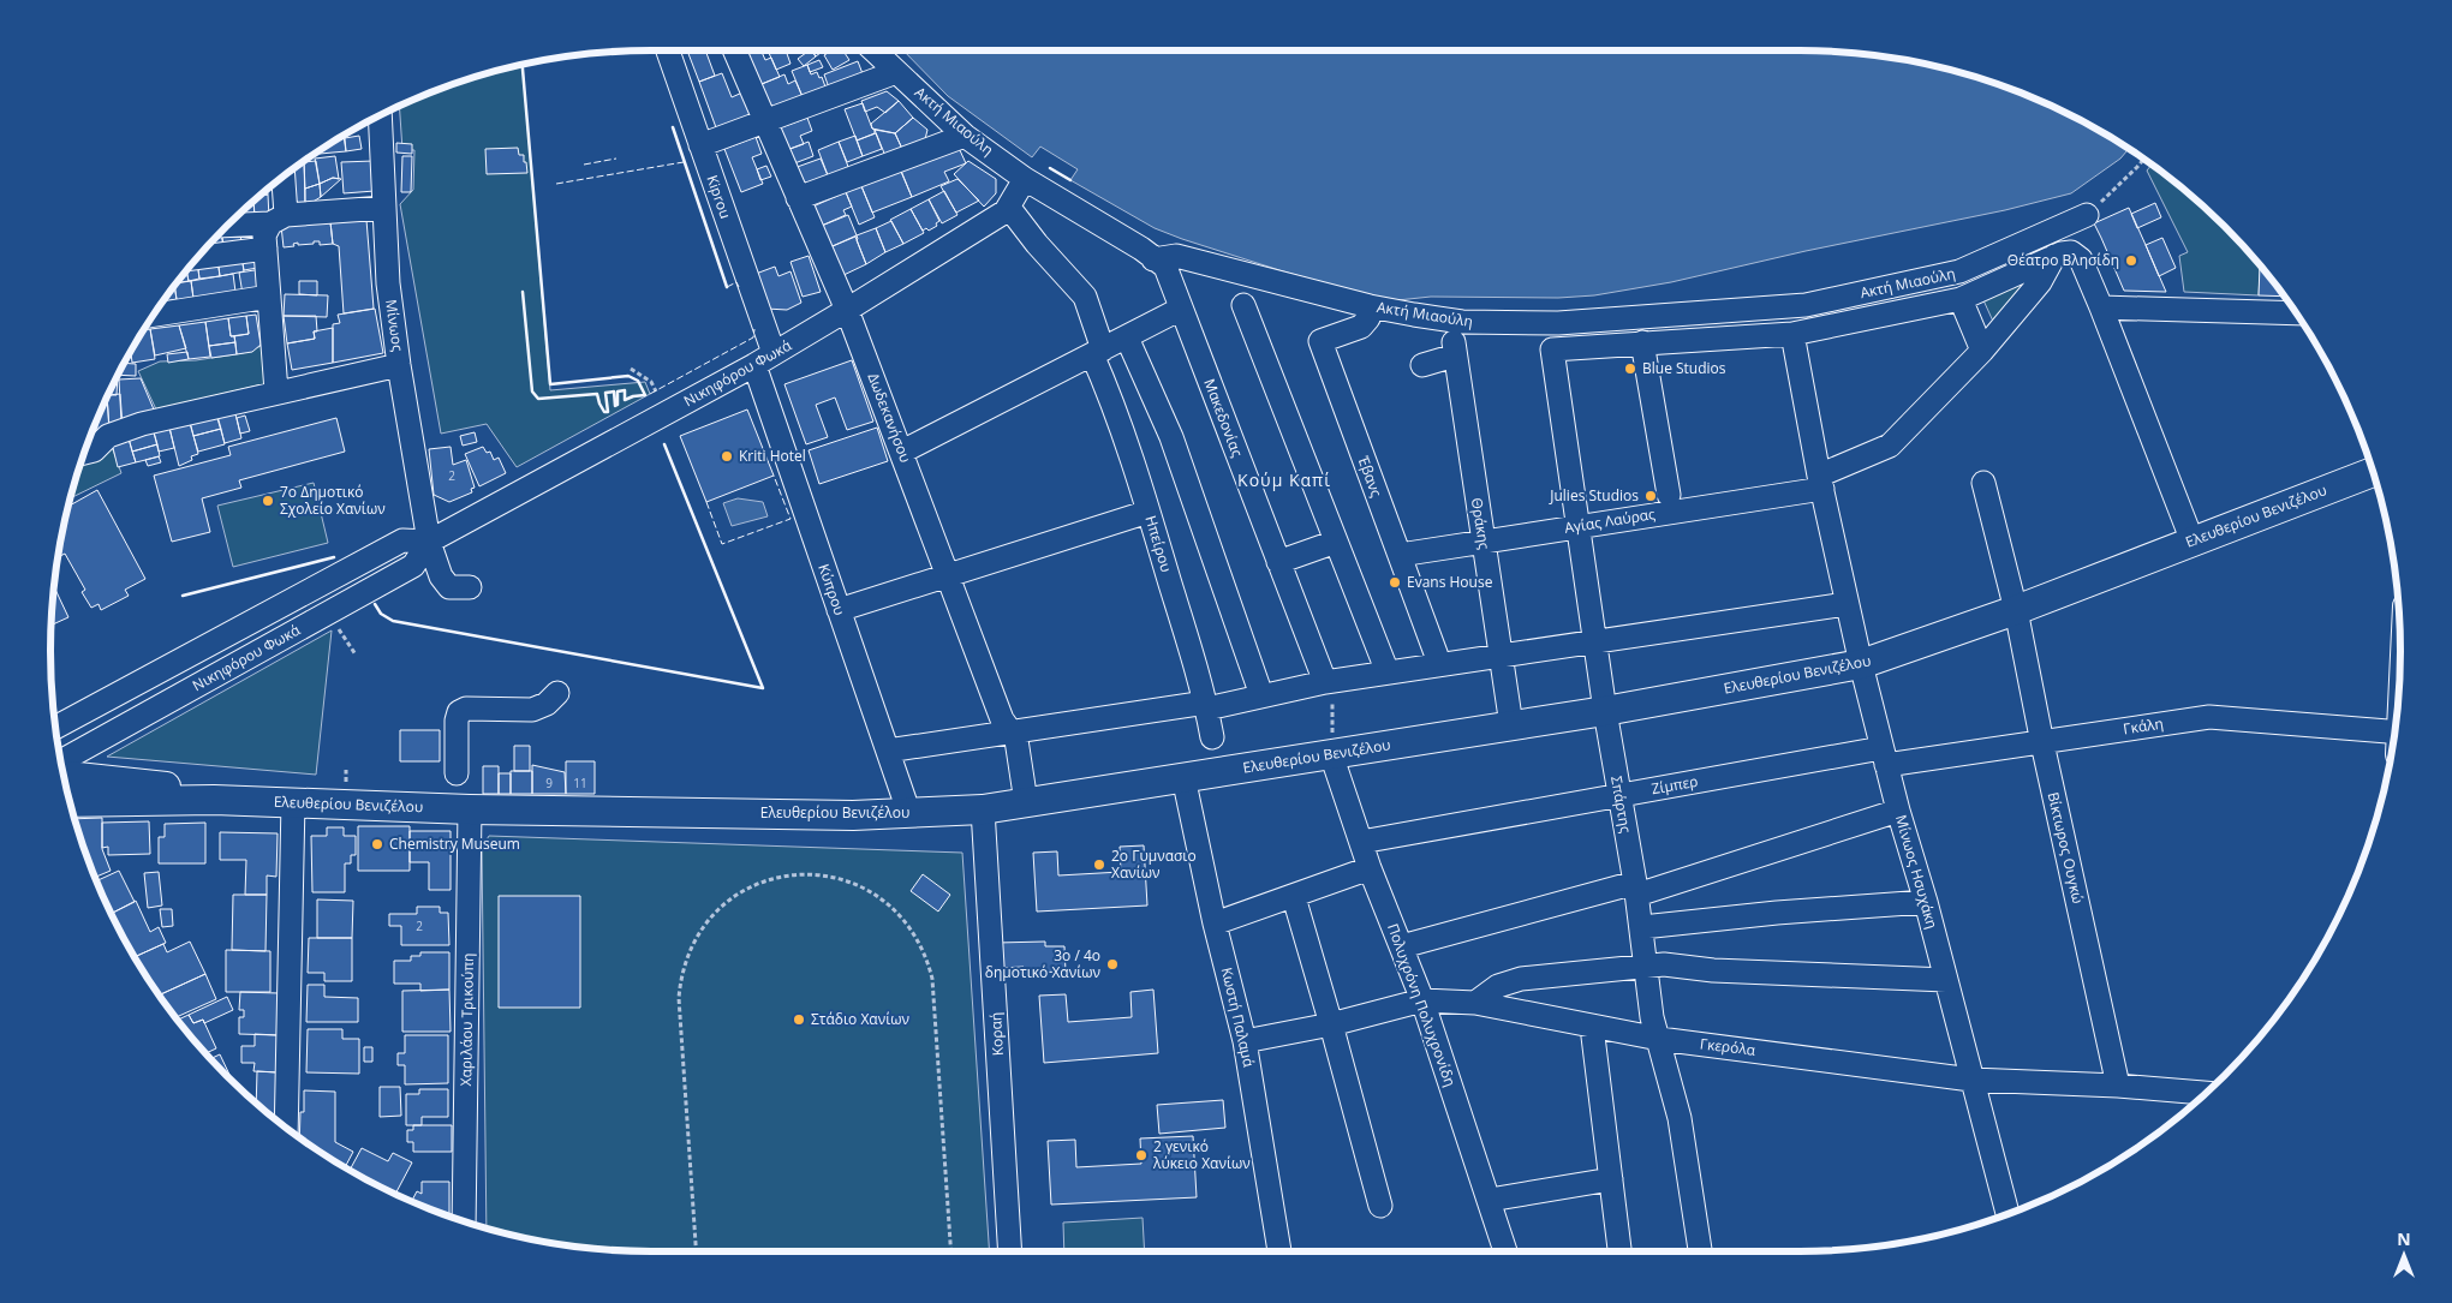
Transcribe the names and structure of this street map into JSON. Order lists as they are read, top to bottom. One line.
{"streets":{"main road":["Ελευθερίου Βενιζέλου"],"street":["Ακτή Μιαούλη","Kiprou","Μίνωος","Νικηφόρου Φωκά","Δωδεκανήσου","Μακεδονίας","Έβανς","Αγίας Λαύρας","Θράκης","Ηπείρου","Κύπρου","Γκάλη","Ζίμπερ","Σπάρτης","Βίκτωρος Ουγκώ","Μίνωος Ησυχάκη","Πολυχρόνη Πολυχρονίδη","Κωστή Παλαμά","Χαριλάου Τρικούπη","Κοραή","Γκερόλα"]},"crossings":[["Ακτή Μιαούλη","Νικηφόρου Φωκά"],["Ακτή Μιαούλη","Μακεδονίας"],["Ακτή Μιαούλη","Αγίας Λαύρας"],["Ακτή Μιαούλη","Σπάρτης"],["Ακτή Μιαούλη","Μίνωος Ησυχάκη"],["Kiprou","Νικηφόρου Φωκά"],["Kiprou","Κύπρου"],["Μίνωος","Νικηφόρου Φωκά"],["Νικηφόρου Φωκά","Δωδεκανήσου"],["Νικηφόρου Φωκά","Ηπείρου"],["Νικηφόρου Φωκά","Κύπρου"],["Δωδεκανήσου","Ελευθερίου Βενιζέλου"],["Έβανς","Αγίας Λαύρας"],["Ελευθερίου Βενιζέλου","Θράκης"],["Ελευθερίου Βενιζέλου","Κύπρου"],["Ελευθερίου Βενιζέλου","Σπάρτης"],["Ελευθερίου Βενιζέλου","Βίκτωρος Ουγκώ"],["Ελευθερίου Βενιζέλου","Μίνωος Ησυχάκη"],["Ελευθερίου Βενιζέλου","Πολυχρόνη Πολυχρονίδη"],["Ελευθερίου Βενιζέλου","Κωστή Παλαμά"],["Ελευθερίου Βενιζέλου","Χαριλάου Τρικούπη"],["Ελευθερίου Βενιζέλου","Κοραή"],["Αγίας Λαύρας","Θράκης"],["Αγίας Λαύρας","Σπάρτης"],["Αγίας Λαύρας","Μίνωος Ησυχάκη"],["Γκάλη","Ζίμπερ"],["Γκάλη","Βίκτωρος Ουγκώ"],["Γκάλη","Μίνωος Ησυχάκη"],["Ζίμπερ","Σπάρτης"],["Ζίμπερ","Μίνωος Ησυχάκη"],["Ζίμπερ","Πολυχρόνη Πολυχρονίδη"],["Σπάρτης","Γκερόλα"],["Βίκτωρος Ουγκώ","Γκερόλα"],["Μίνωος Ησυχάκη","Γκερόλα"],["Πολυχρόνη Πολυχρονίδη","Γκερόλα"],["Κωστή Παλαμά","Γκερόλα"]],"districts":["Κούμ Καπί"],"places":["Θέατρο Βλησίδη","Blue Studios","Kriti Hotel","Julies Studios","7ο Δημοτικό Σχολείο Χανίων","Evans House","Chemistry Museum","2ο Γυμνασιο Χανίων","3ο / 4ο δημοτικό Χανίων","Στάδιο Χανίων","2 γενικό λύκειο Χανίων"],"house_numbers":["2","9","11","2"],"north":"top"}
